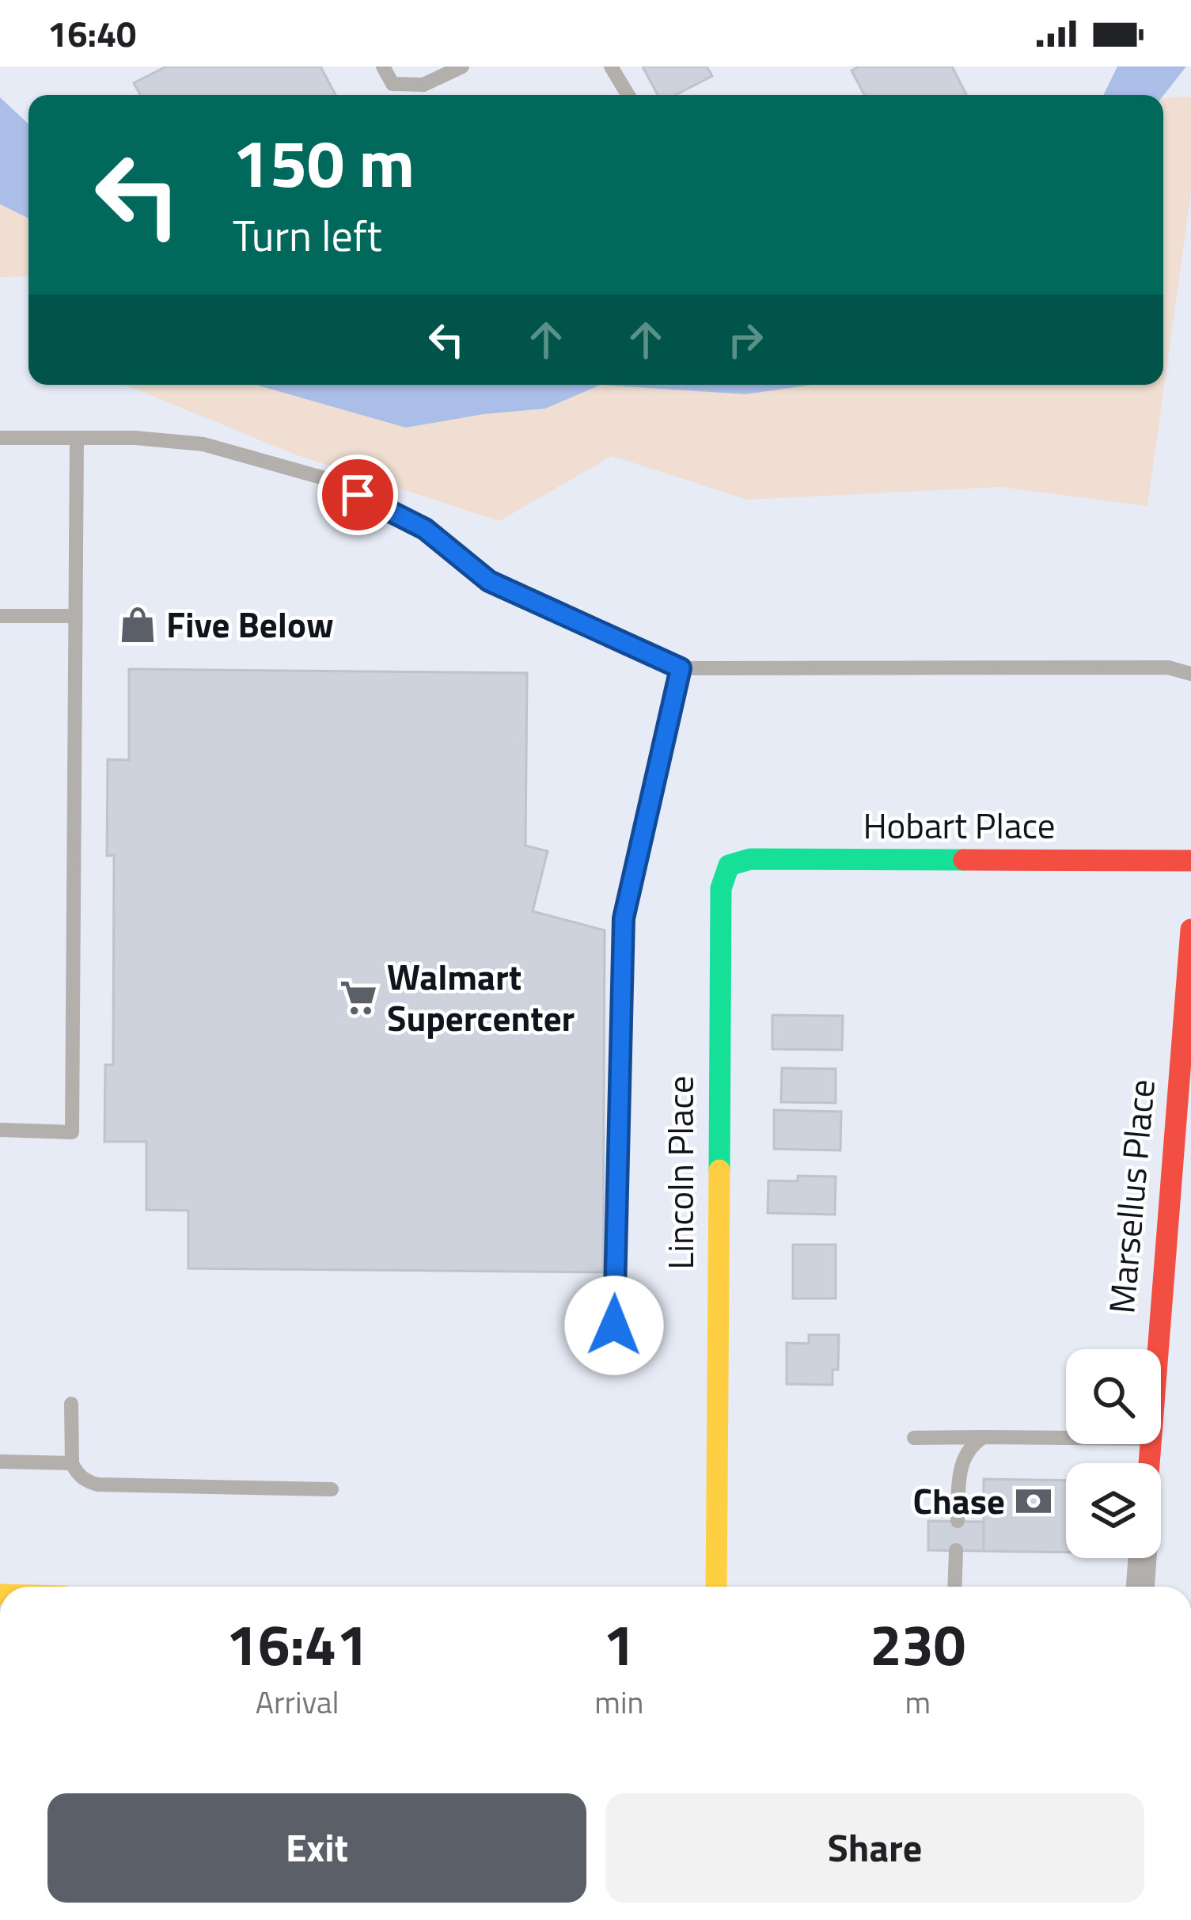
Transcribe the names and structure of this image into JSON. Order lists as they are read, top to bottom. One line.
{"streets":{"street":["Hobart Place","Lincoln Place","Marsellus Place"]},"crossings":[["Hobart Place","Lincoln Place"]],"places":{"shop":["Five Below"],"supermarket":["Walmart Supercenter"],"bank":["Chase"]},"page":{"status":"16:40","turn":["150 m","Turn left"],"eta":["16:41","Arrival","1","min","230","m"],"buttons":["Exit","Share"]}}
